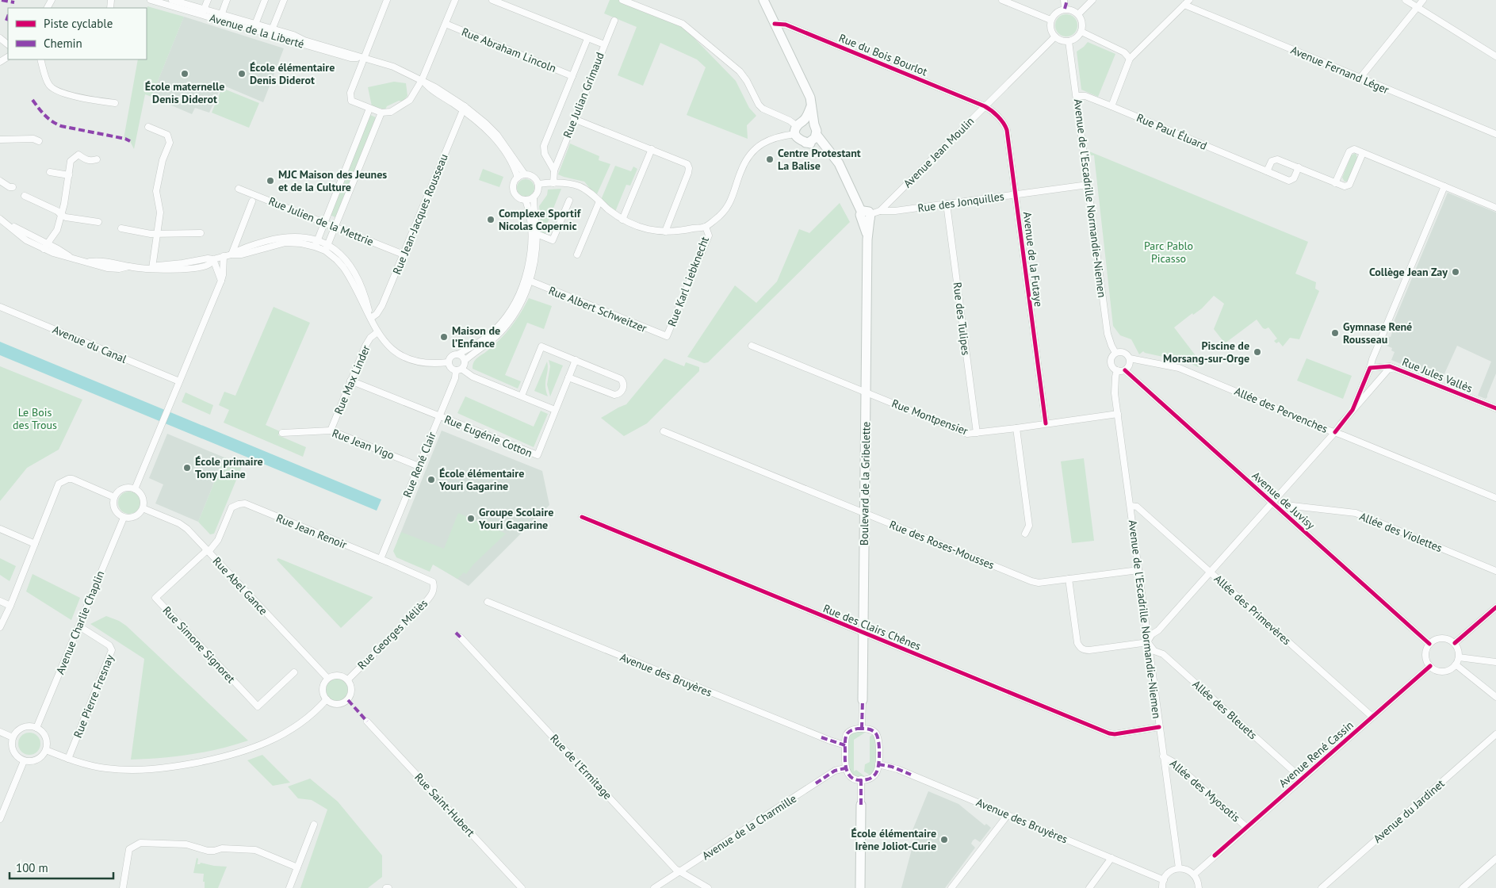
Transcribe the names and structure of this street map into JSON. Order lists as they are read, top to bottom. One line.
{"streets":{"main road":["Boulevard de la Gribelette"],"street":["Avenue de la Liberté","Rue Abraham Lincoln","Rue du Bois Bourlot","Avenue Fernand Léger","Rue Julian Grimaud","Rue Paul Éluard","Avenue Jean Moulin","Avenue de l'Escadrille Normandie-Niemen","Rue des Jonquilles","Rue Jean-Jacques Rousseau","Rue Julien de la Mettrie","Avenue de la Futaye","Rue Karl Liebknecht","Rue Albert Schweitzer","Rue des Tulipes","Avenue du Canal","Rue Jules Vallès","Rue Max Linder","Allée des Pervenches","Rue Montpensier","Rue Eugénie Cotton","Rue Jean Vigo","Rue René Clair","Avenue de Juvisy","Rue Jean Renoir","Allée des Violettes","Rue des Roses-Mousses","Rue Abel Gance","Allée des Primevères","Avenue Charlie Chaplin","Rue des Clairs Chênes","Rue Georges Méliès","Rue Simone Signoret","Avenue des Bruyères","Rue Pierre Fresnay","Allée des Bleuets","Avenue René Cassin","Rue de l'Ermitage","Allée des Myosotis","Rue Saint-Hubert","Avenue du Jardinet","Avenue de la Charmille"]},"crossings":[["Avenue de la Liberté","Rue Jean-Jacques Rousseau"],["Rue Abraham Lincoln","Rue Julian Grimaud"],["Rue du Bois Bourlot","Avenue Jean Moulin"],["Rue du Bois Bourlot","Avenue de la Futaye"],["Rue Paul Éluard","Avenue de l'Escadrille Normandie-Niemen"],["Avenue Jean Moulin","Avenue de l'Escadrille Normandie-Niemen"],["Avenue Jean Moulin","Rue des Jonquilles"],["Avenue Jean Moulin","Avenue de la Futaye"],["Avenue Jean Moulin","Boulevard de la Gribelette"],["Avenue de l'Escadrille Normandie-Niemen","Rue des Jonquilles"],["Avenue de l'Escadrille Normandie-Niemen","Allée des Pervenches"],["Avenue de l'Escadrille Normandie-Niemen","Rue Montpensier"],["Avenue de l'Escadrille Normandie-Niemen","Avenue de Juvisy"],["Avenue de l'Escadrille Normandie-Niemen","Rue des Roses-Mousses"],["Avenue de l'Escadrille Normandie-Niemen","Allée des Primevères"],["Avenue de l'Escadrille Normandie-Niemen","Rue des Clairs Chênes"],["Avenue de l'Escadrille Normandie-Niemen","Allée des Bleuets"],["Avenue de l'Escadrille Normandie-Niemen","Allée des Myosotis"],["Rue des Jonquilles","Avenue de la Futaye"],["Rue des Jonquilles","Rue des Tulipes"],["Rue Jean-Jacques Rousseau","Rue Julien de la Mettrie"],["Avenue de la Futaye","Rue Montpensier"],["Rue Karl Liebknecht","Rue Albert Schweitzer"],["Rue des Tulipes","Rue Montpensier"],["Rue Max Linder","Rue Eugénie Cotton"],["Rue Max Linder","Rue Jean Vigo"],["Allée des Pervenches","Avenue de Juvisy"],["Rue Montpensier","Boulevard de la Gribelette"],["Rue Eugénie Cotton","Rue René Clair"],["Rue Jean Vigo","Rue René Clair"],["Rue René Clair","Rue Jean Renoir"],["Boulevard de la Gribelette","Rue des Roses-Mousses"],["Boulevard de la Gribelette","Rue des Clairs Chênes"],["Boulevard de la Gribelette","Avenue des Bruyères"],["Boulevard de la Gribelette","Avenue de la Charmille"],["Avenue de Juvisy","Allée des Violettes"],["Avenue de Juvisy","Avenue René Cassin"],["Rue Jean Renoir","Rue Abel Gance"],["Rue Jean Renoir","Rue Georges Méliès"],["Rue Jean Renoir","Rue Simone Signoret"],["Rue Abel Gance","Avenue Charlie Chaplin"],["Rue Abel Gance","Rue Georges Méliès"],["Rue Abel Gance","Rue Simone Signoret"],["Allée des Primevères","Avenue René Cassin"],["Avenue Charlie Chaplin","Rue Pierre Fresnay"],["Avenue des Bruyères","Avenue de la Charmille"],["Allée des Bleuets","Avenue René Cassin"],["Avenue René Cassin","Allée des Myosotis"],["Rue de l'Ermitage","Avenue de la Charmille"]],"parks":["Parc Pablo Picasso","Le Bois des Trous"],"places":["École maternelle Denis Diderot","École élémentaire Denis Diderot","Centre Protestant La Balise","MJC Maison des Jeunes et de la Culture","Complexe Sportif Nicolas Copernic","Collège Jean Zay","Gymnase René Rousseau","Maison de l’Enfance","Piscine de Morsang-sur-Orge","École primaire Tony Laine","École élémentaire Youri Gagarine","Groupe Scolaire Youri Gagarine","École élémentaire Irène Joliot-Curie"],"legend":["Piste cyclable","Chemin"],"scale_bar":"100 m"}
